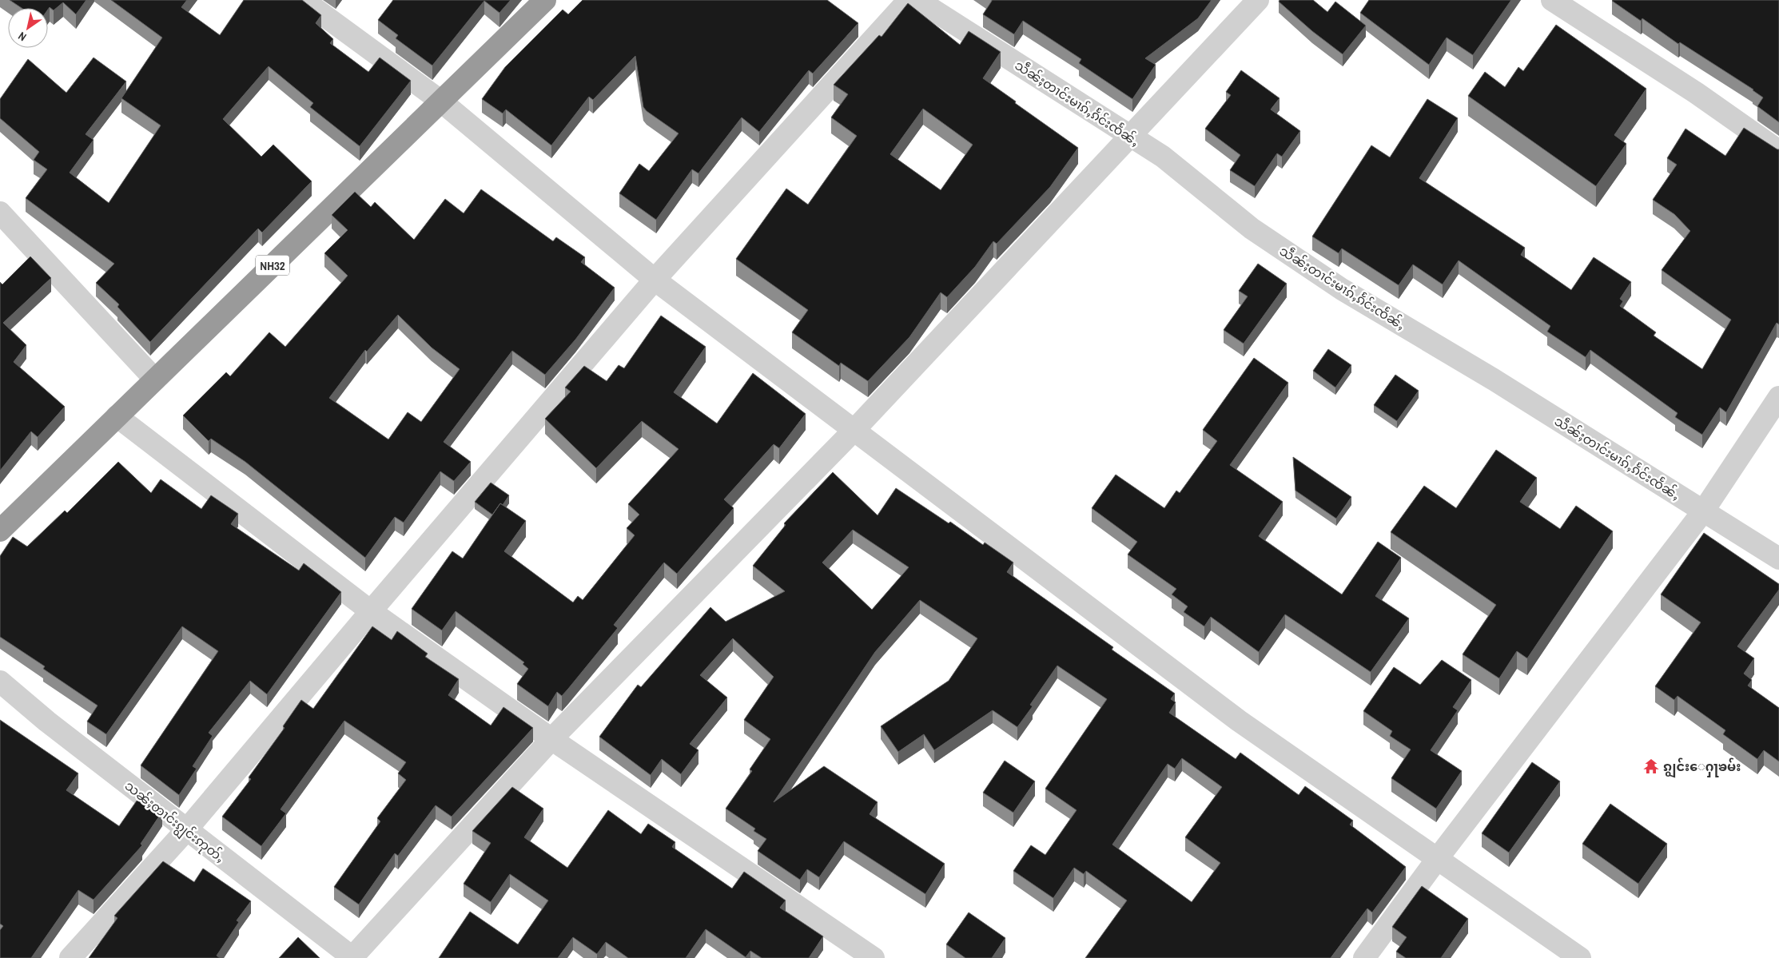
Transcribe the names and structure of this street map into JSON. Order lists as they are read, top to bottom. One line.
{"streets":{"highway":["NH32"],"street":["သဵၼ်ႈတၢင်းမၢၵ်ႇၵႅင်းၸႅၼ်ႇ","သၼ်ႈတၢင်းၵျွင်းဢုတ်ႇ"]},"places":{"temple":["ၵျွင်းေႁႃၶမ်း"]},"north":"bottom left"}
